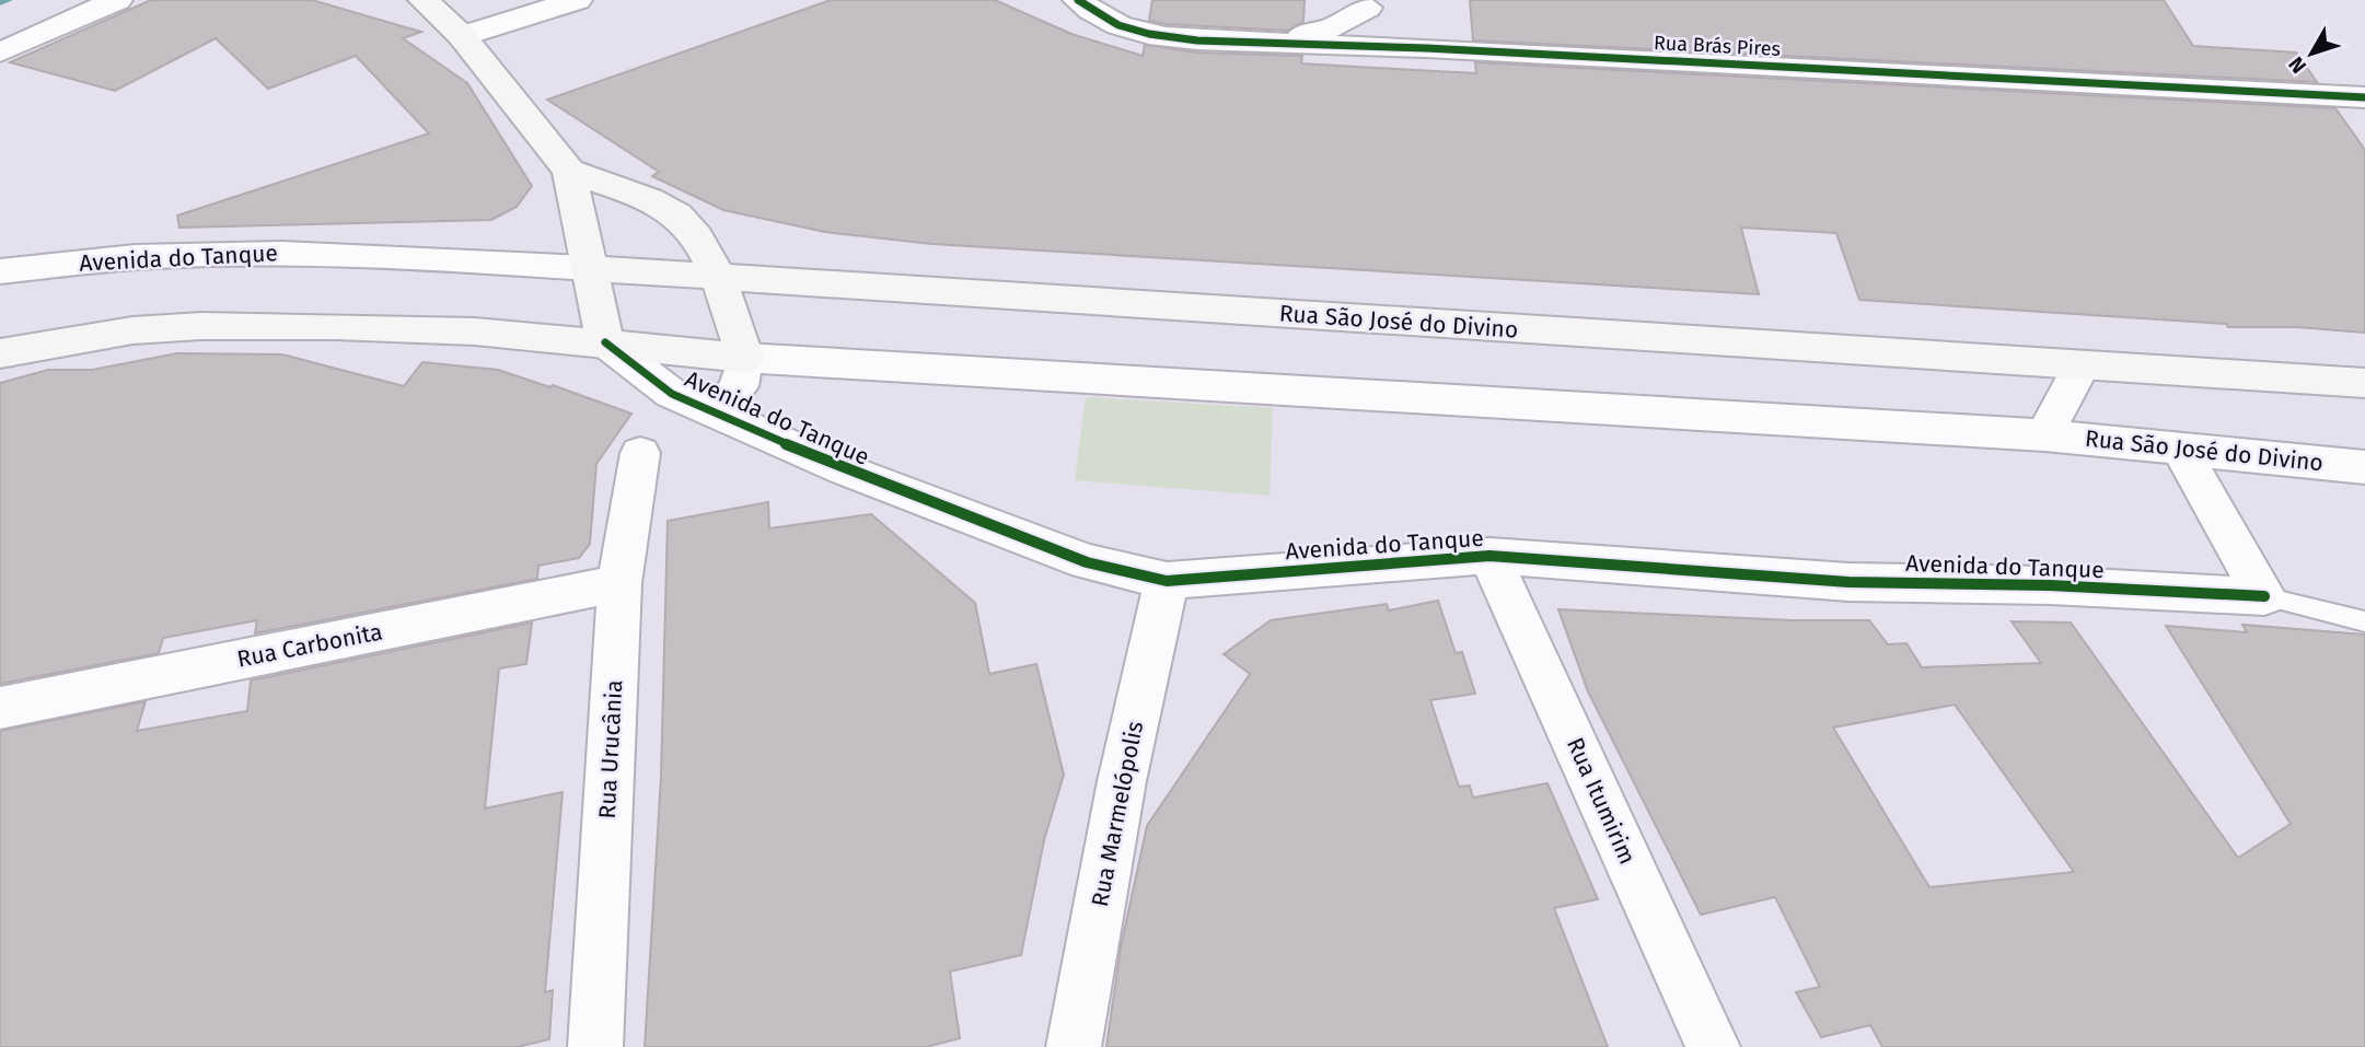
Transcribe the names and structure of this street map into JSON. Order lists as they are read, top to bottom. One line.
{"streets":{"main road":["Rua São José do Divino"],"street":["Rua Brás Pires","Avenida do Tanque","Rua Carbonita","Rua Urucânia","Rua Itumirim","Rua Marmelópolis"]},"crossings":[["Avenida do Tanque","Rua São José do Divino"],["Avenida do Tanque","Rua Itumirim"],["Avenida do Tanque","Rua Marmelópolis"],["Rua Carbonita","Rua Urucânia"]],"north":"bottom left"}
